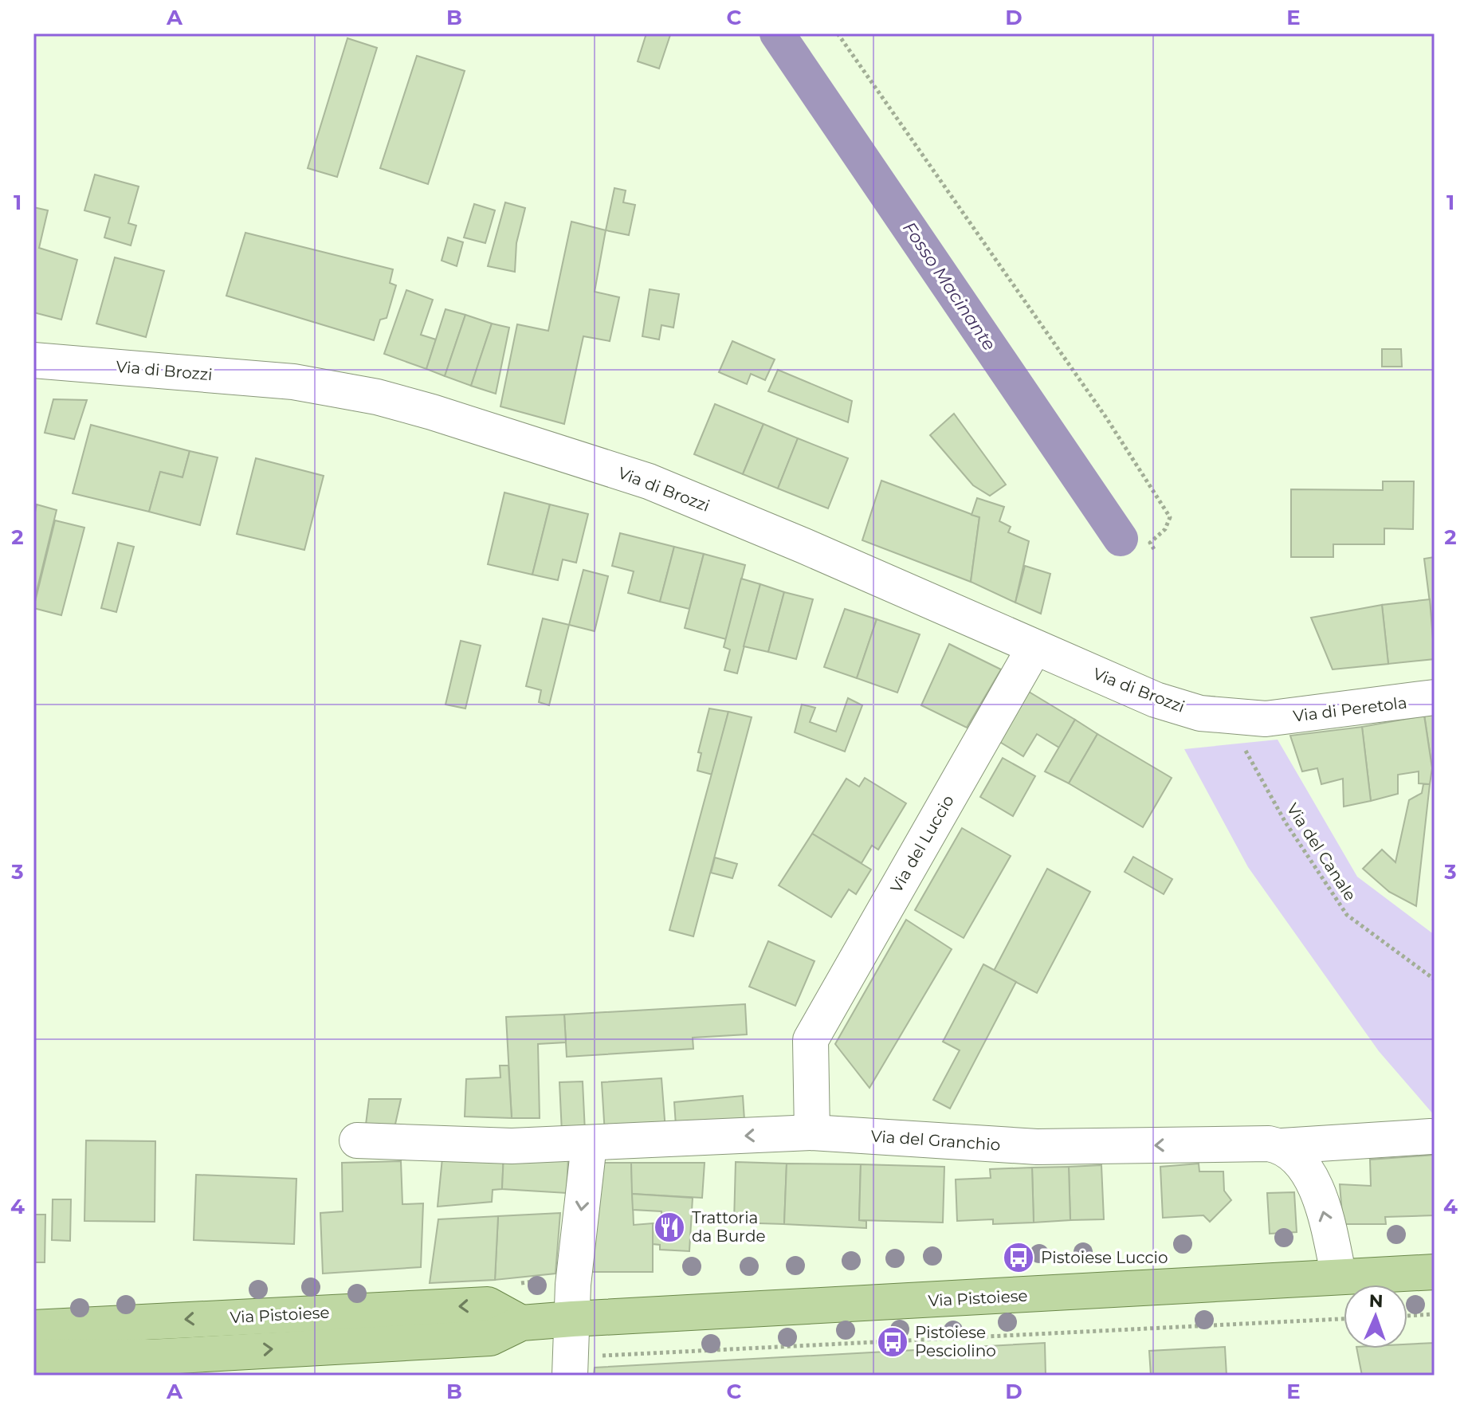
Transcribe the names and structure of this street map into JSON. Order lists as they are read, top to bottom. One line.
{"streets":{"main road":["Via Pistoiese"],"street":["Via di Brozzi","Via di Peretola","Via del Luccio","Via del Granchio"],"path":["Via del Canale"]},"crossings":[["Via di Brozzi","Via di Peretola"],["Via di Brozzi","Via del Luccio"],["Via di Brozzi","Via del Canale"],["Via di Peretola","Via del Canale"],["Via del Luccio","Via del Granchio"]],"one_way":["Via del Granchio"],"water":["Fosso Macinante"],"places":{"restaurant":["Trattoria da Burde"],"bus stop":["Pistoiese Luccio","Pistoiese Pesciolino"]},"north":"top","grid":{"columns":["A","B","C","D","E"],"rows":["1","2","3","4"]}}
